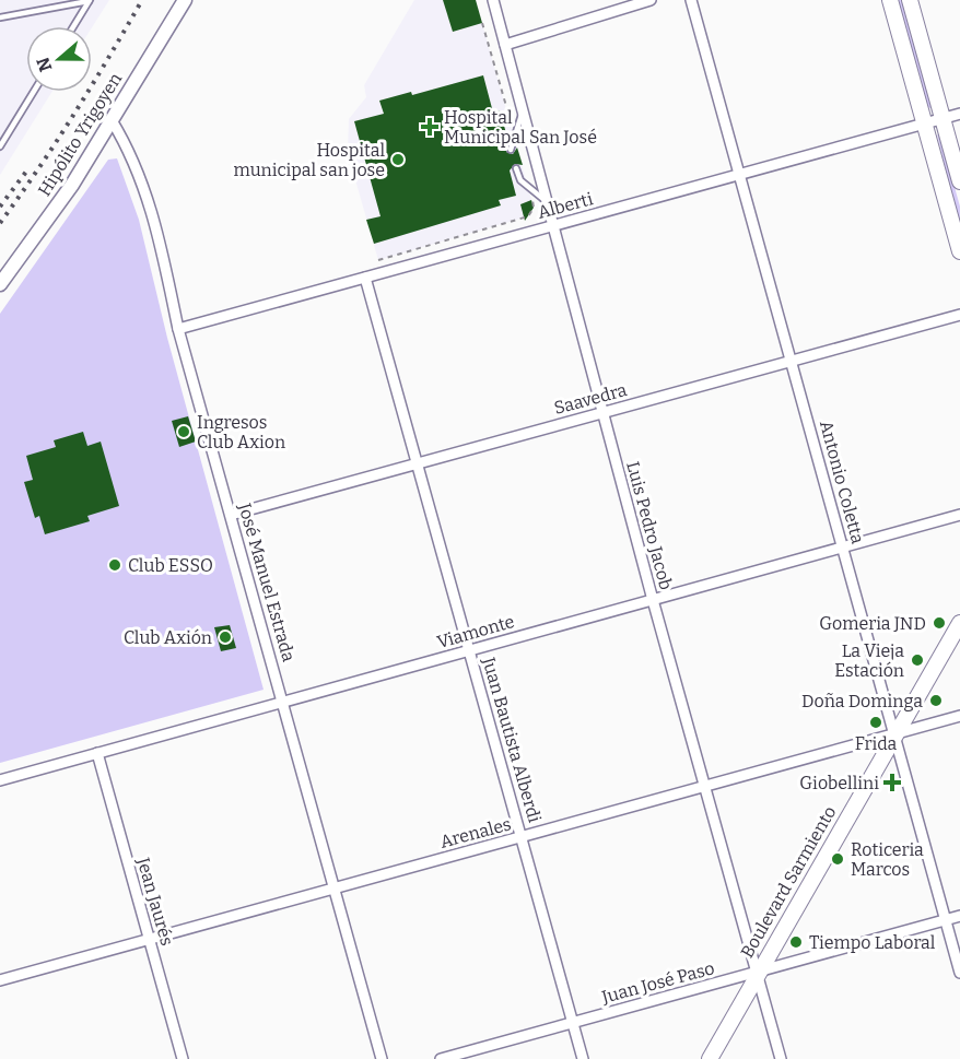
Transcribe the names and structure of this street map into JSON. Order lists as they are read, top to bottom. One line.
{"streets":{"main road":["Boulevard Sarmiento"],"street":["Hipólito Yrigoyen","Alberti","Saavedra","Antonio Coletta","Luis Pedro Jacob","José Manuel Estrada","Viamonte","Juan Bautista Alberdi","Arenales","Jean Jaurés","Juan José Paso"]},"crossings":[["Hipólito Yrigoyen","José Manuel Estrada"],["Alberti","Antonio Coletta"],["Alberti","Luis Pedro Jacob"],["Alberti","José Manuel Estrada"],["Alberti","Juan Bautista Alberdi"],["Saavedra","Antonio Coletta"],["Saavedra","Luis Pedro Jacob"],["Saavedra","José Manuel Estrada"],["Saavedra","Juan Bautista Alberdi"],["Antonio Coletta","Viamonte"],["Antonio Coletta","Arenales"],["Antonio Coletta","Boulevard Sarmiento"],["Antonio Coletta","Juan José Paso"],["Luis Pedro Jacob","Viamonte"],["Luis Pedro Jacob","Arenales"],["Luis Pedro Jacob","Boulevard Sarmiento"],["Luis Pedro Jacob","Juan José Paso"],["José Manuel Estrada","Viamonte"],["José Manuel Estrada","Arenales"],["Viamonte","Juan Bautista Alberdi"],["Viamonte","Jean Jaurés"],["Juan Bautista Alberdi","Arenales"],["Juan Bautista Alberdi","Juan José Paso"],["Arenales","Boulevard Sarmiento"],["Arenales","Jean Jaurés"],["Boulevard Sarmiento","Juan José Paso"]],"places":{"health":["Hospital Municipal San José","Giobellini"],"other":["Hospital municipal san jose","Ingresos Club Axion","Club ESSO","Gomeria JND","Club Axión","La Vieja Estación","Doña Dominga","Frida","Roticeria Marcos","Tiempo Laboral"]},"north":"left"}
